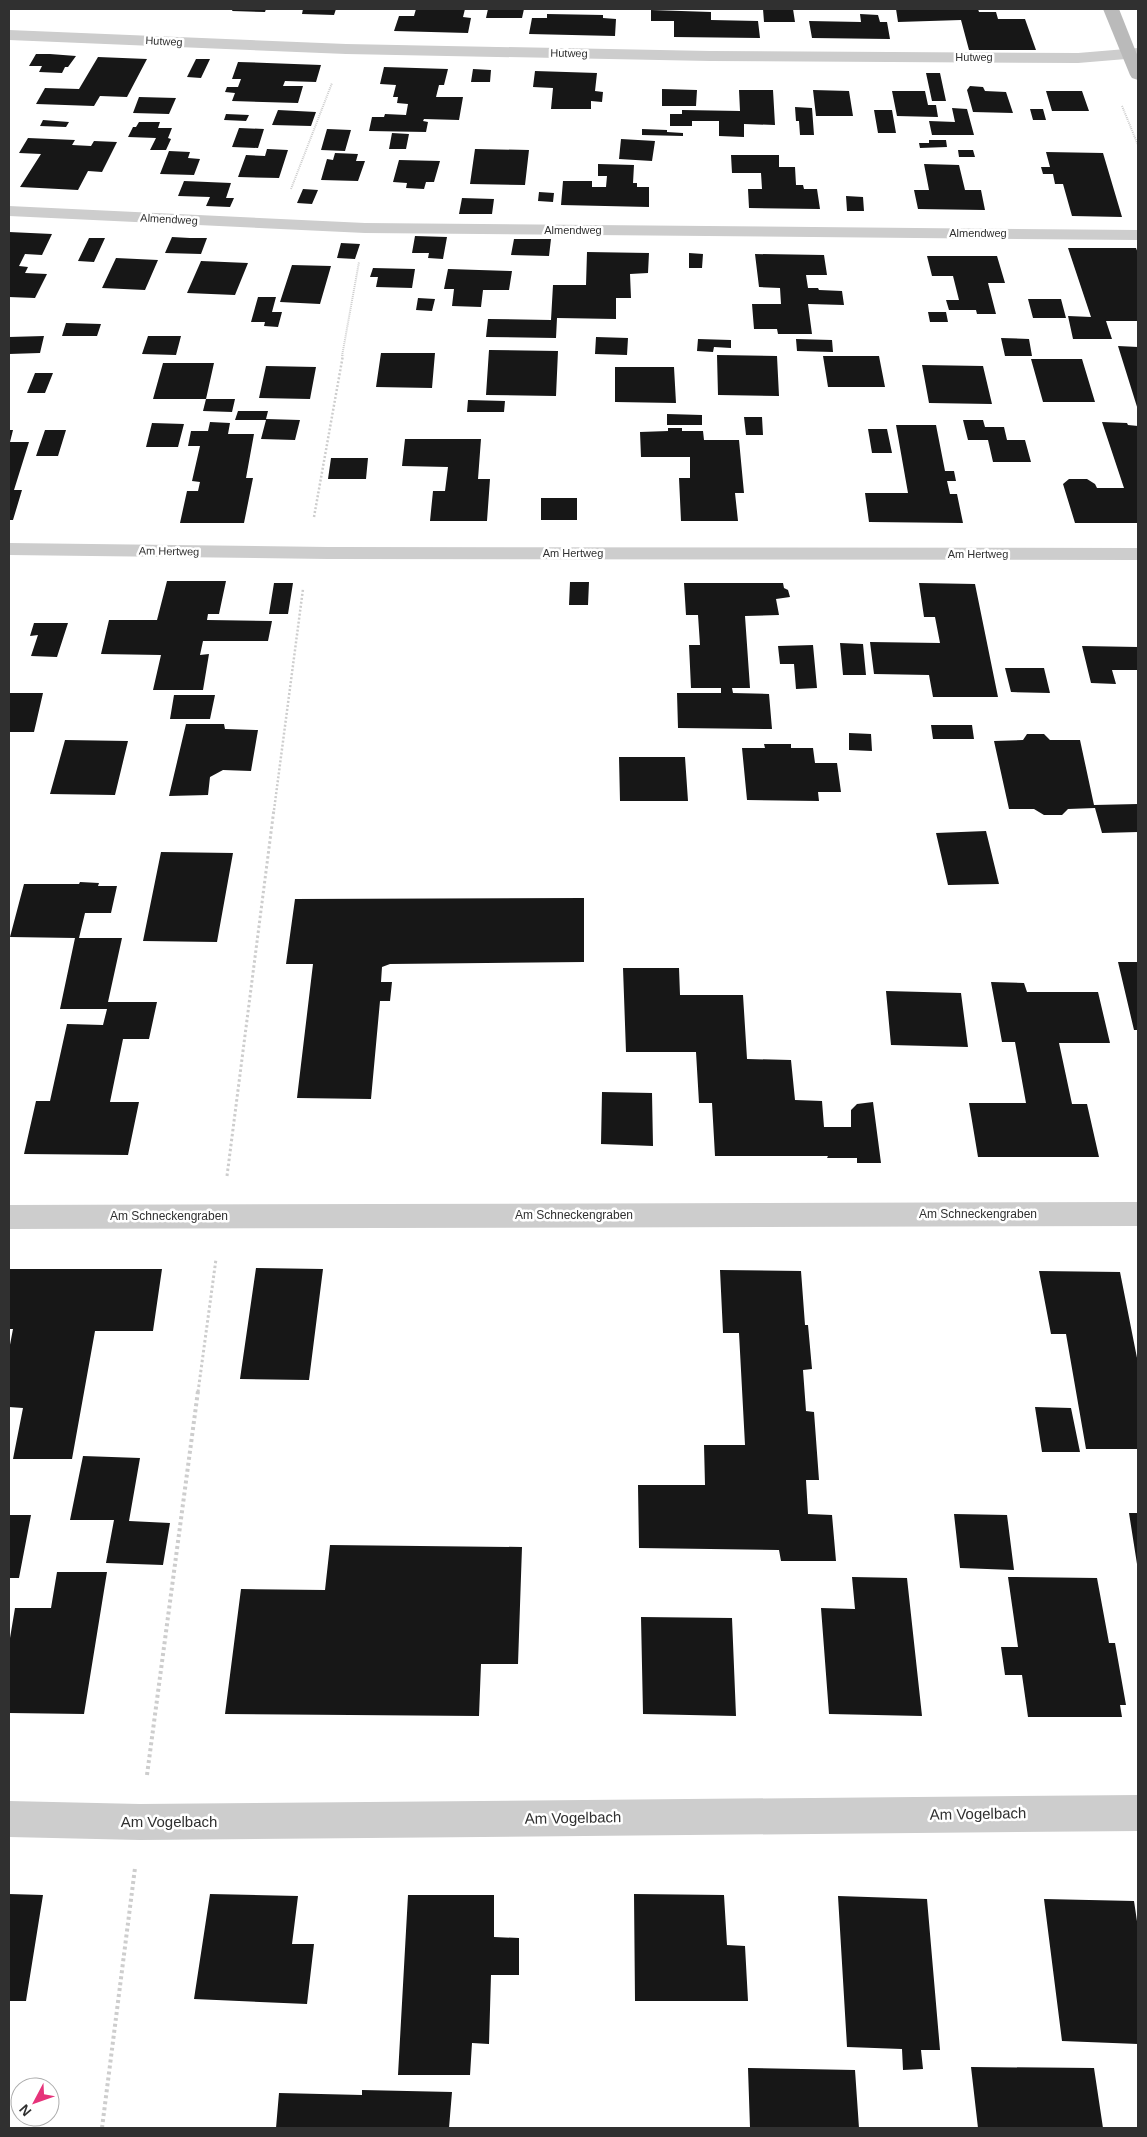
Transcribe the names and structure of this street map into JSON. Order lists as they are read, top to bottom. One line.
{"streets":{"street":["Hutweg","Almendweg","Am Hertweg","Am Schneckengraben","Am Vogelbach"]},"north":"bottom left"}
